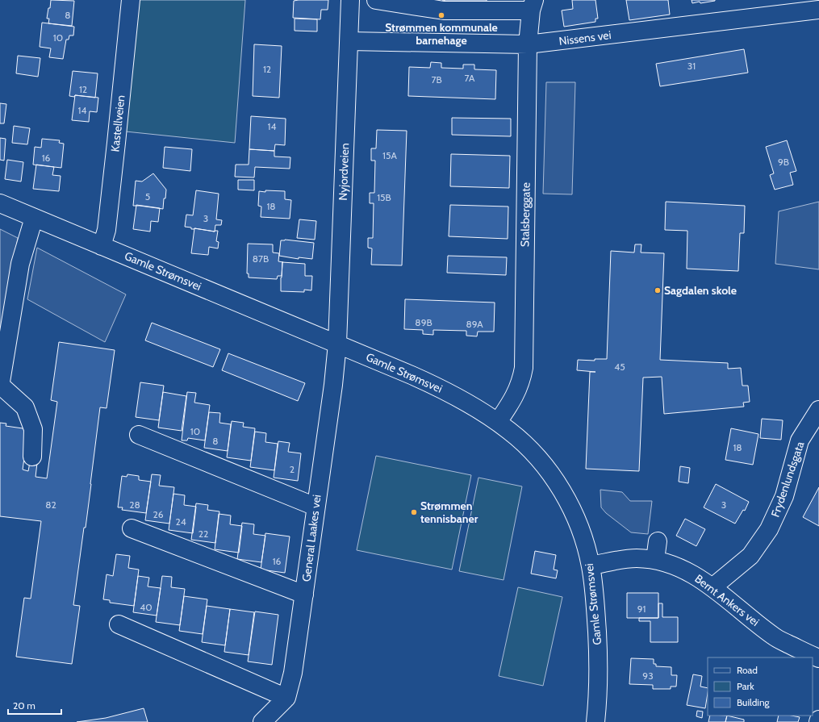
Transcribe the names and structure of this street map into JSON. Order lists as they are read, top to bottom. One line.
{"streets":{"street":["Nissens vei","Kastellveien","Nyjordveien","Stalsberggate","Gamle Strømsvei","Frydenlundsgata","General Laakes vei","Bernt Ankers vei"]},"crossings":[["Nissens vei","Nyjordveien"],["Nissens vei","Stalsberggate"],["Kastellveien","Gamle Strømsvei"],["Nyjordveien","Gamle Strømsvei"],["Nyjordveien","General Laakes vei"],["Stalsberggate","Gamle Strømsvei"],["Gamle Strømsvei","General Laakes vei"],["Gamle Strømsvei","Bernt Ankers vei"],["Frydenlundsgata","Bernt Ankers vei"]],"places":["Strømmen kommunale barnehage","Sagdalen skole","Strømmen tennisbaner"],"house_numbers":["8","10","31","12","7A","7B","12","14","14","15A","16","9B","5","15B","18","3","87B","89B","89A","45","10","8","18","2","82","28","3","26","24","22","16","40","91","93"],"legend":["Road","Park","Building"],"scale_bar":"20 m"}
